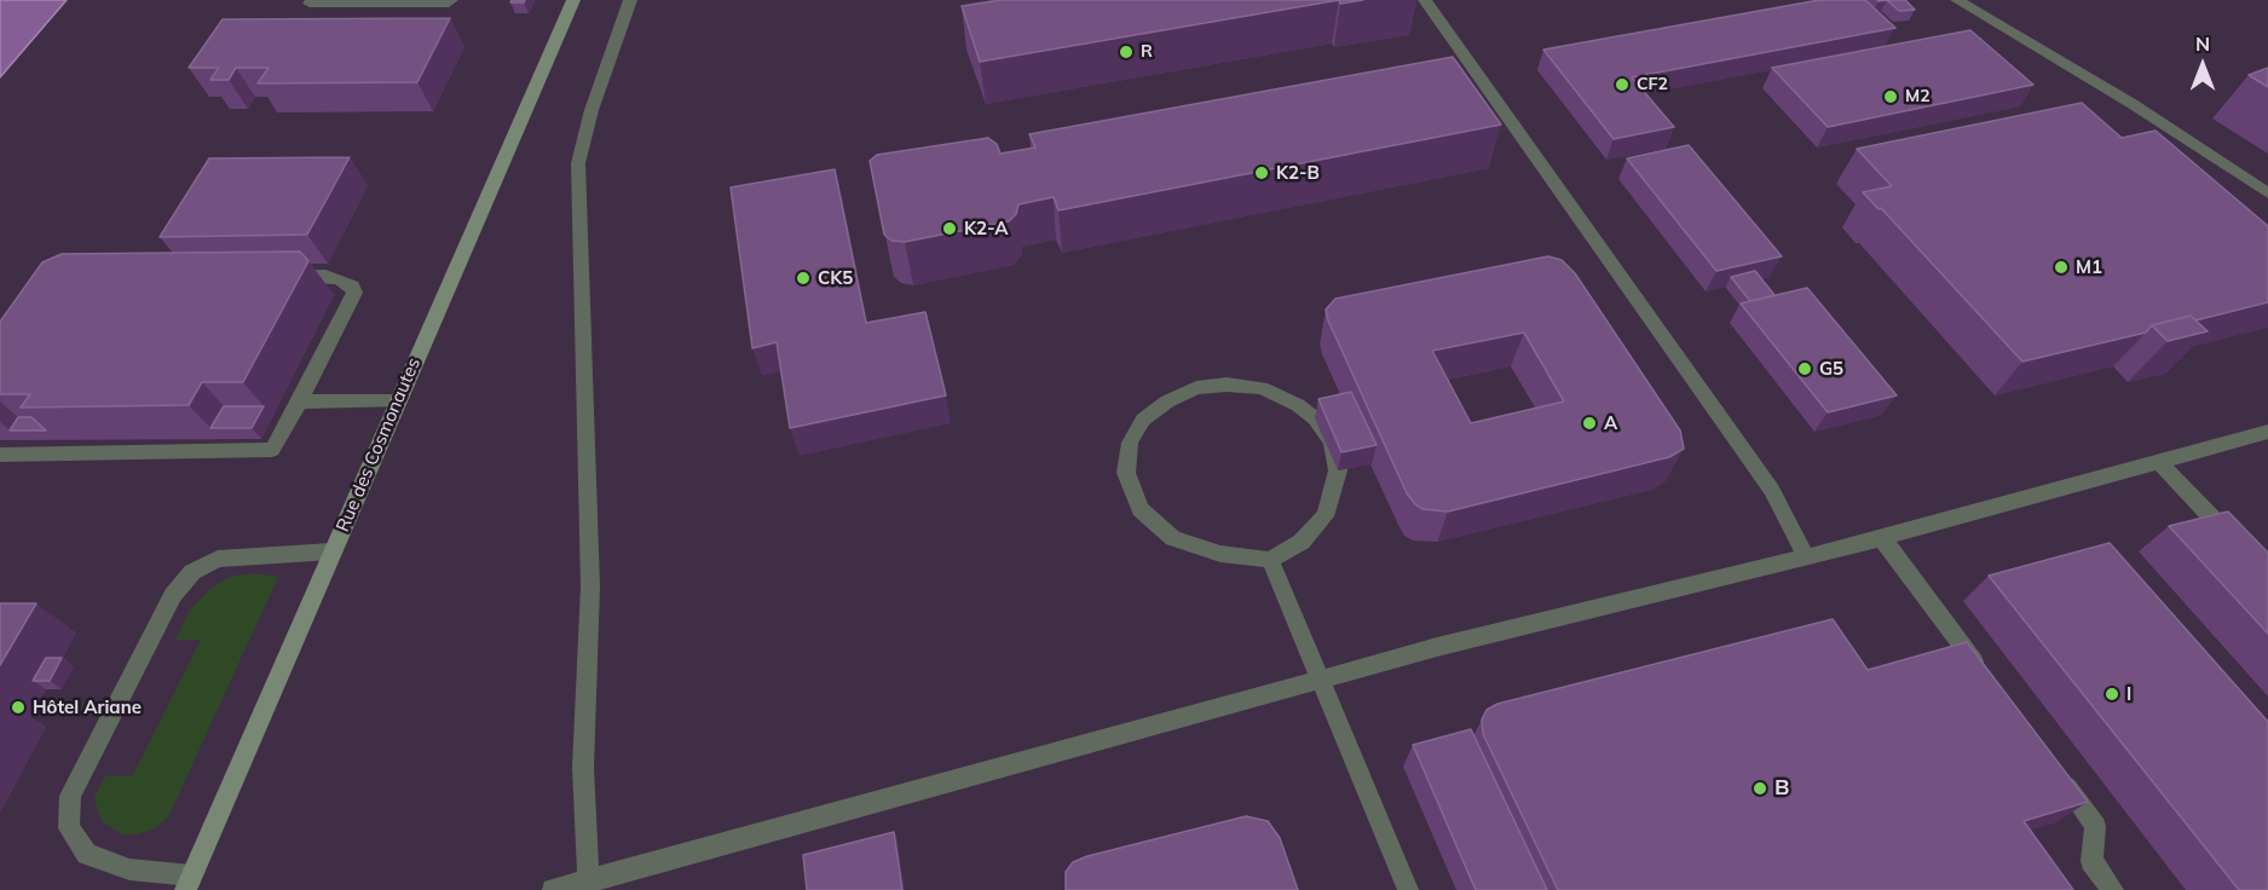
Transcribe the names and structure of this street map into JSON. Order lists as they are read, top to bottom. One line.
{"streets":{"main road":["Rue des Cosmonautes"]},"places":["R","CF2","M2","K2-B","K2-A","M1","CK5","G5","A","I","Hôtel Ariane","B"],"north":"top"}
